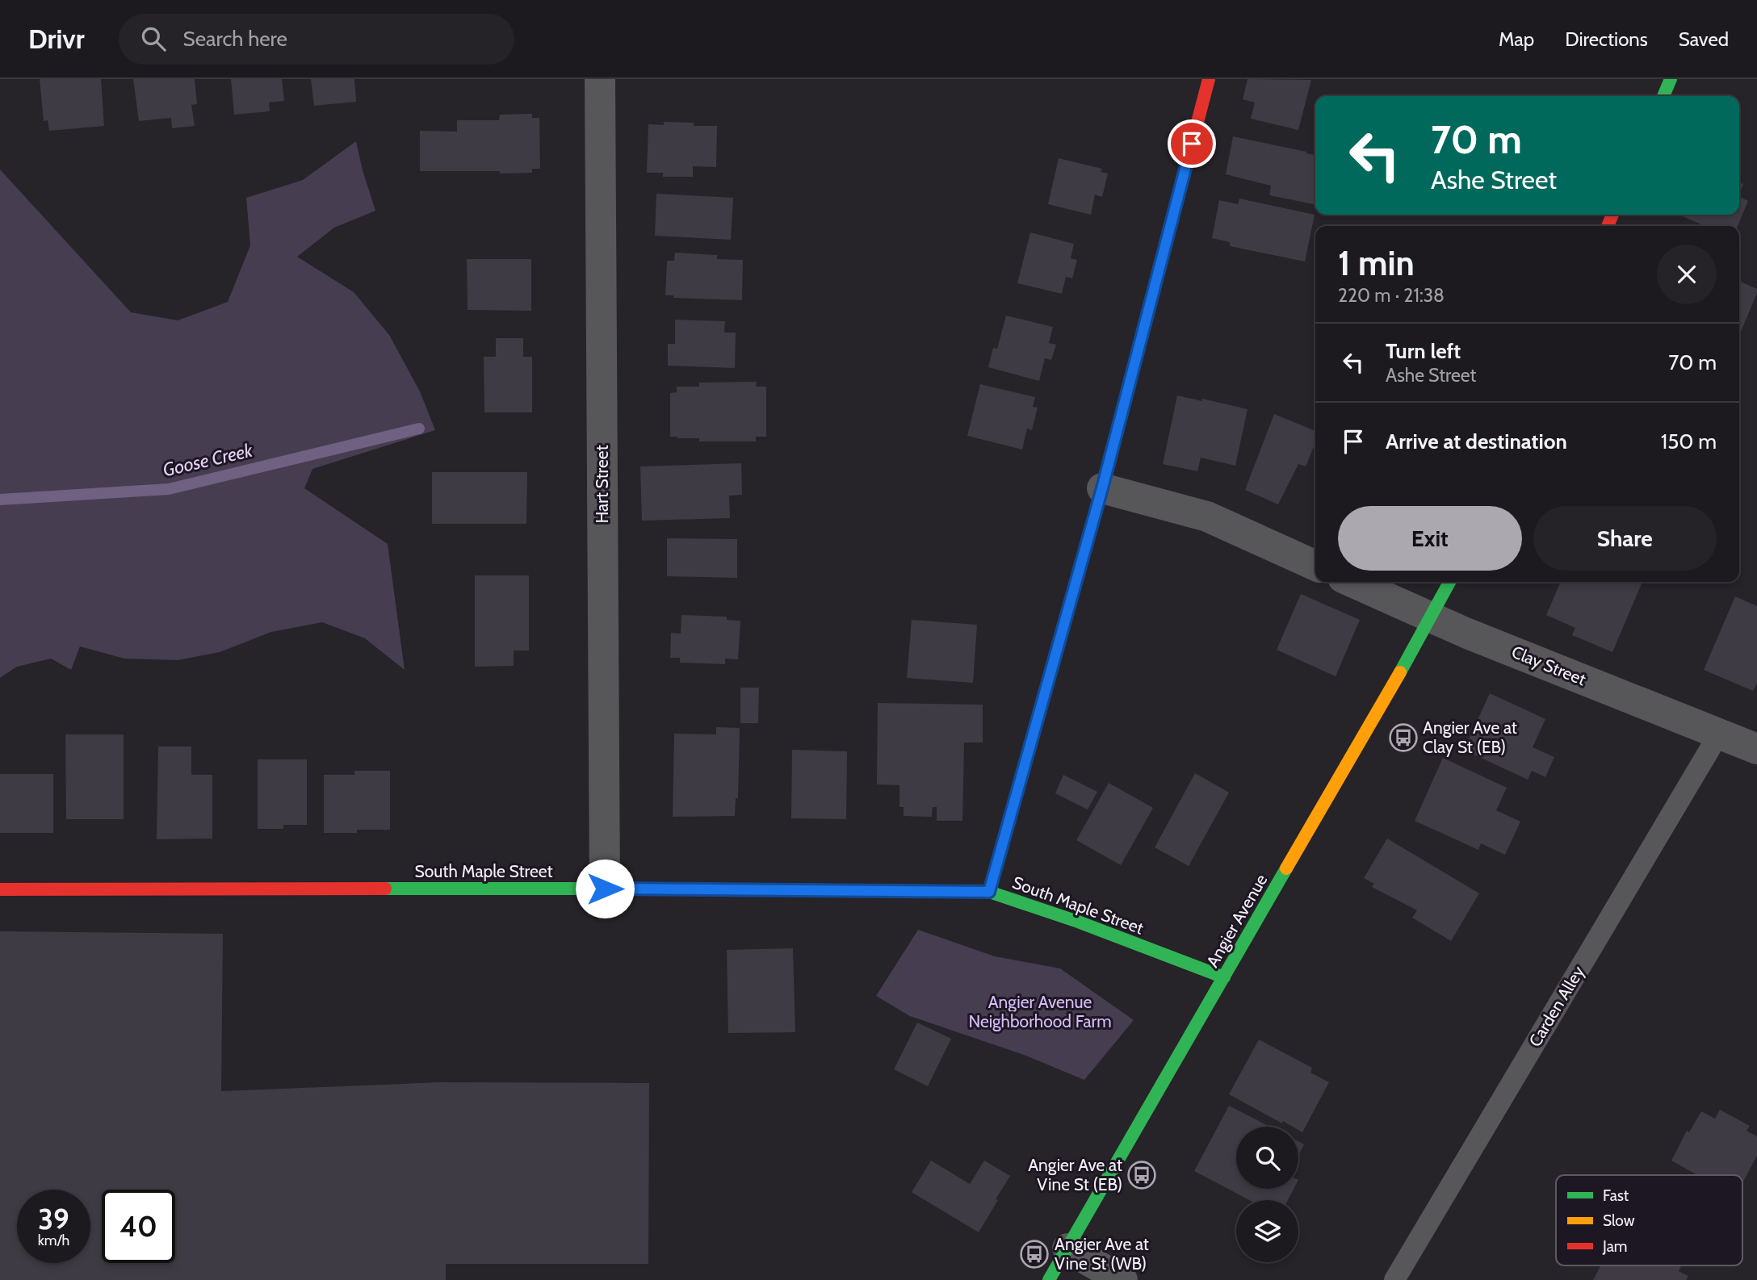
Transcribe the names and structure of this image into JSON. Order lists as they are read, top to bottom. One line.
{"streets":{"street":["Hart Street","Clay Street","South Maple Street","Angier Avenue"],"lane":["Carden Alley"]},"crossings":[["Hart Street","South Maple Street"],["Clay Street","Angier Avenue"],["Clay Street","Carden Alley"],["South Maple Street","Angier Avenue"]],"water":["Goose Creek"],"parks":["Angier Avenue Neighborhood Farm"],"places":{"bus stop":["Angier Ave at Clay St (EB)","Angier Ave at Vine St (EB)","Angier Ave at Vine St (WB)"]},"legend":["Fast","Slow","Jam"],"page":{"header":"Drivr","search":"Search here","nav":["Map","Directions","Saved"],"turn":["70 m","Ashe Street"],"heading":["1 min","220 m · 21:38"],"list":[{"name":"Turn left","note":"Ashe Street","value":"70 m"},{"name":"Arrive at destination","value":"150 m"}],"buttons":["Exit","Share"],"speed":"39 km/h","limit":"40"}}
